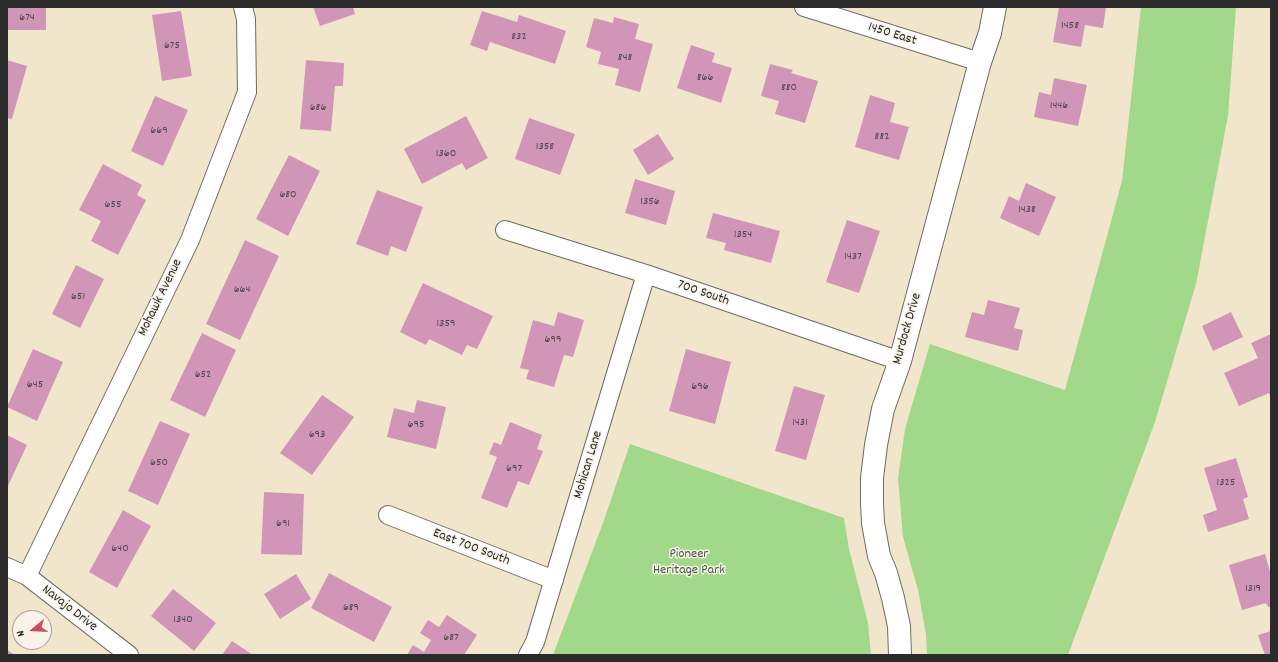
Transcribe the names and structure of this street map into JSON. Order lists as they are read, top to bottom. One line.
{"streets":{"street":["1450 East","700 South","Mohawk Avenue","Murdock Drive","Mohican Lane","East 700 South","Navajo Drive"]},"crossings":[["1450 East","Murdock Drive"],["700 South","Murdock Drive"],["700 South","Mohican Lane"],["Mohawk Avenue","Navajo Drive"],["Mohican Lane","East 700 South"]],"parks":["Pioneer Heritage Park"],"house_numbers":["674","1458","832","675","848","866","880","1446","686","669","882","1358","1360","680","1356","655","1438","1354","1437","664","651","1359","699","652","645","696","1431","695","693","650","697","1325","691","640","1319","689","1340","687"],"north":"left"}
